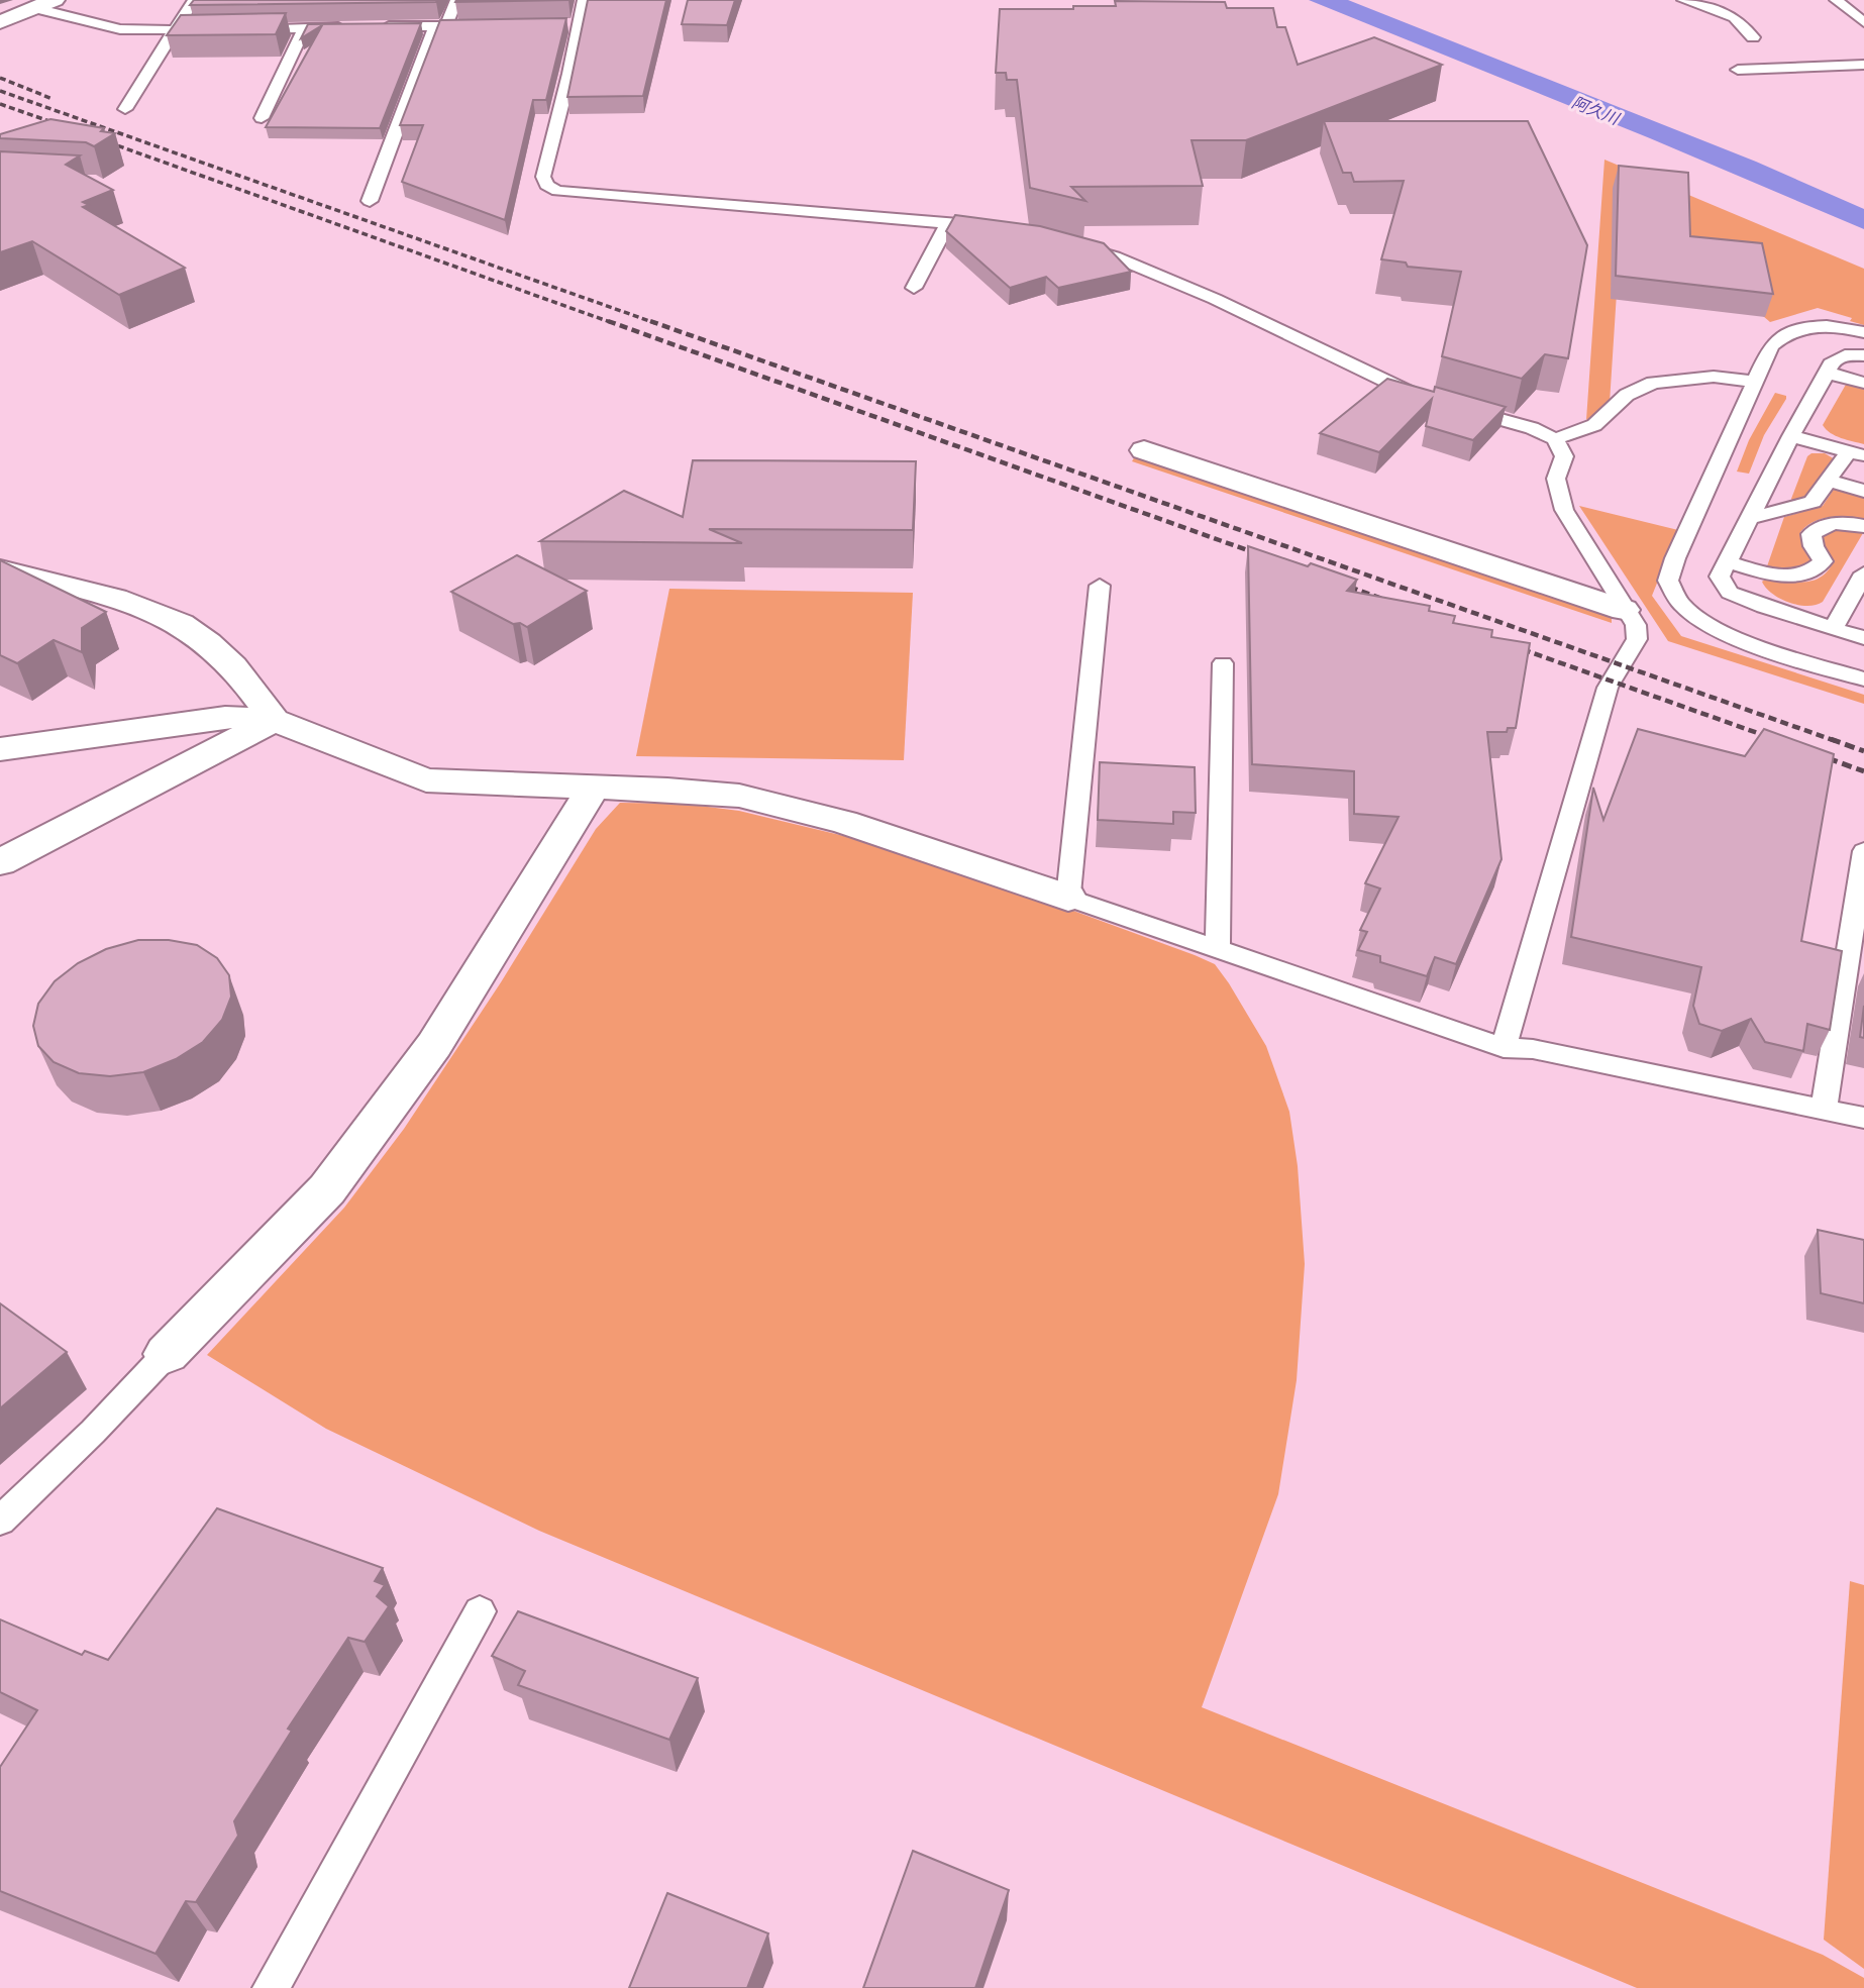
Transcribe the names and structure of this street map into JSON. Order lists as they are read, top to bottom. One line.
{"water":["阿久川"]}
